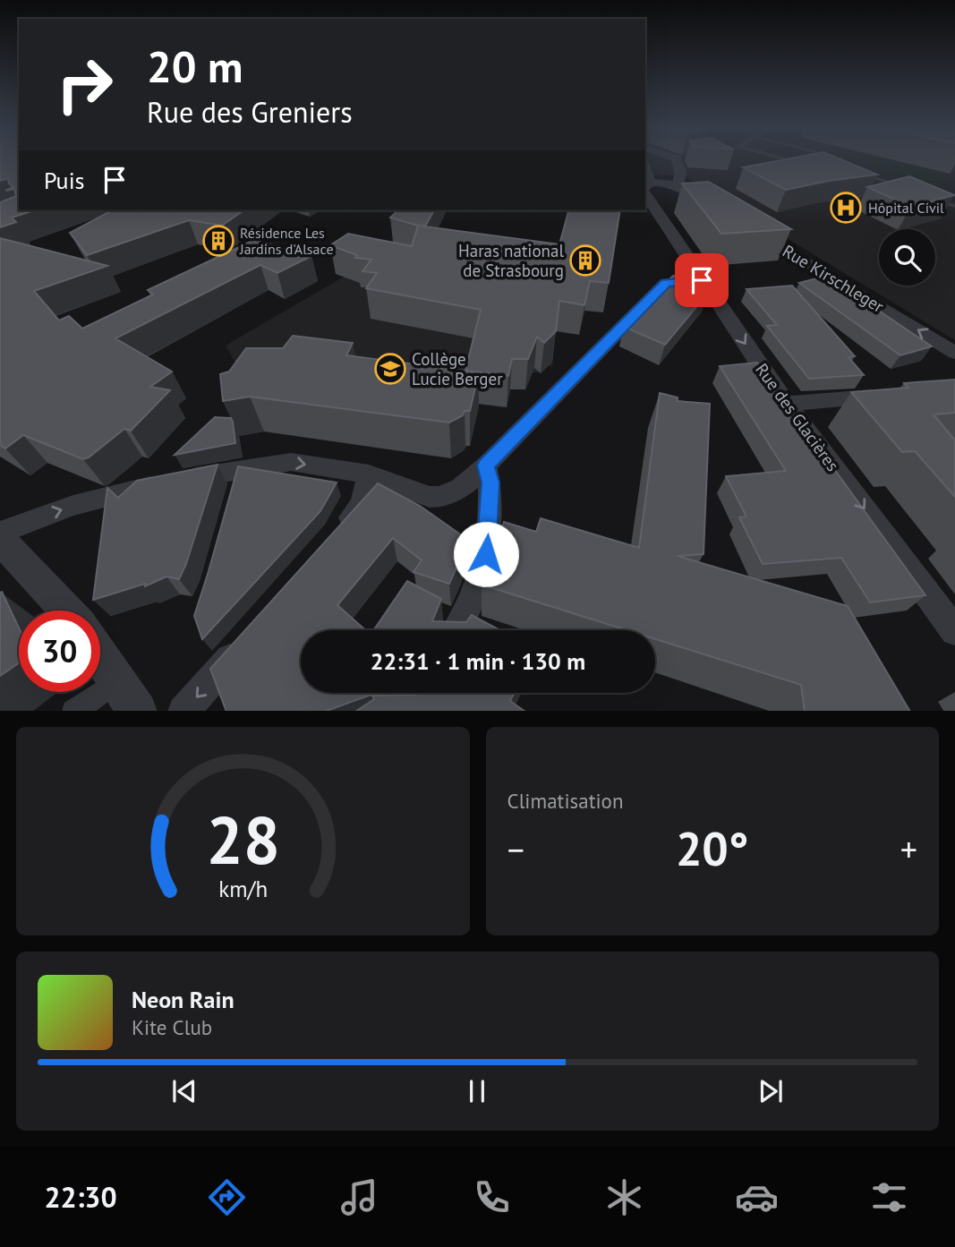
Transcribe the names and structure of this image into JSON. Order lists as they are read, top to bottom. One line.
{"streets":{"street":["Rue Kirschleger","Rue des Glacières"]},"one_way":["Rue Kirschleger","Rue des Glacières"],"places":{"hospital":["Hôpital Civil"],"building":["Résidence Les Jardins d'Alsace","Haras national de Strasbourg"],"school or university":["Collège Lucie Berger"]},"page":{"turn":["20 m","Rue des Greniers"],"then":"Puis","limit":"30","trip":"22:31 · 1 min · 130 m","tile":"Climatisation","heat":["−","20°","+"],"song":["Neon Rain","Kite Club"],"tabs":"22:30","gauge":["28","km/h"]}}
